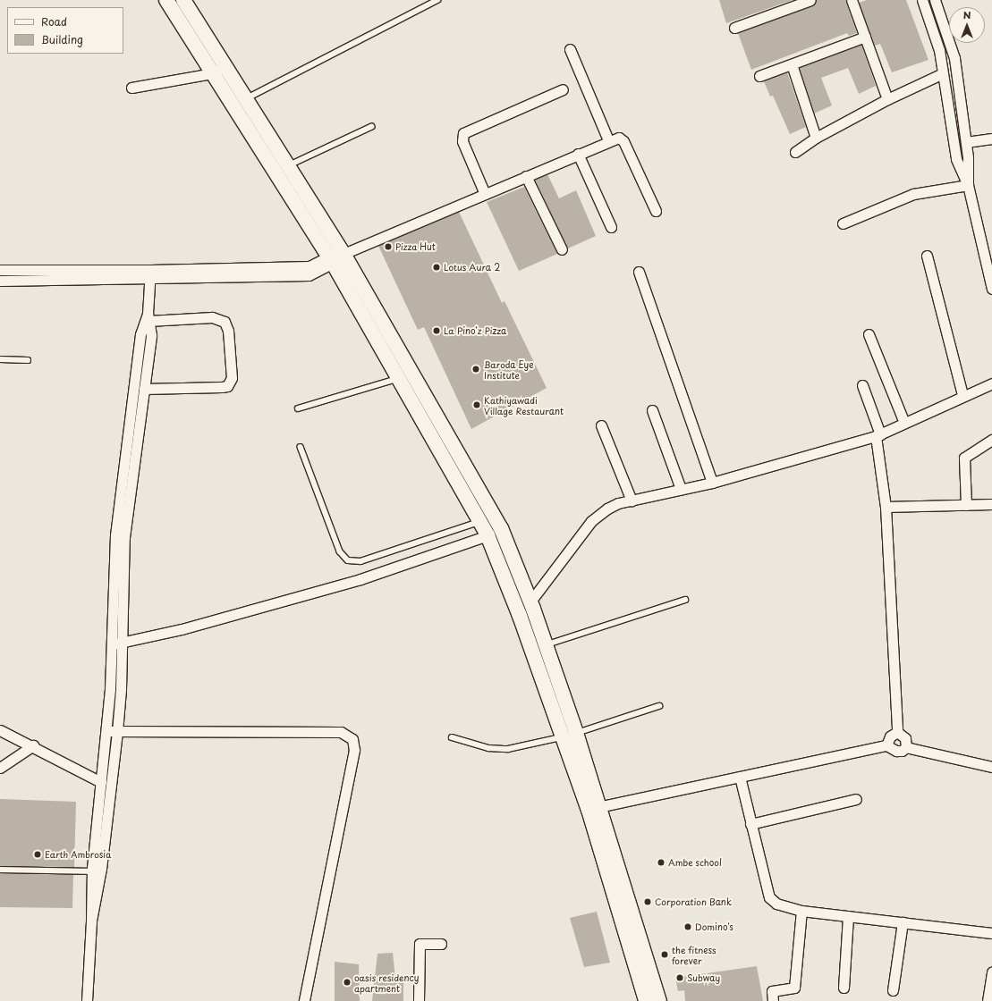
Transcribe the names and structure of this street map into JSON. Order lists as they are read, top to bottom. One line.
{"places":["Pizza Hut","Lotus Aura 2","La Pino'z Pizza","Baroda Eye Institute","Kathiyawadi Village Restaurant","Earth Ambrosia","Ambe school","Corporation Bank","Domino's","the fitness forever","Subway","oasis residency apartment"],"legend":["Road","Building"],"north":"top"}
